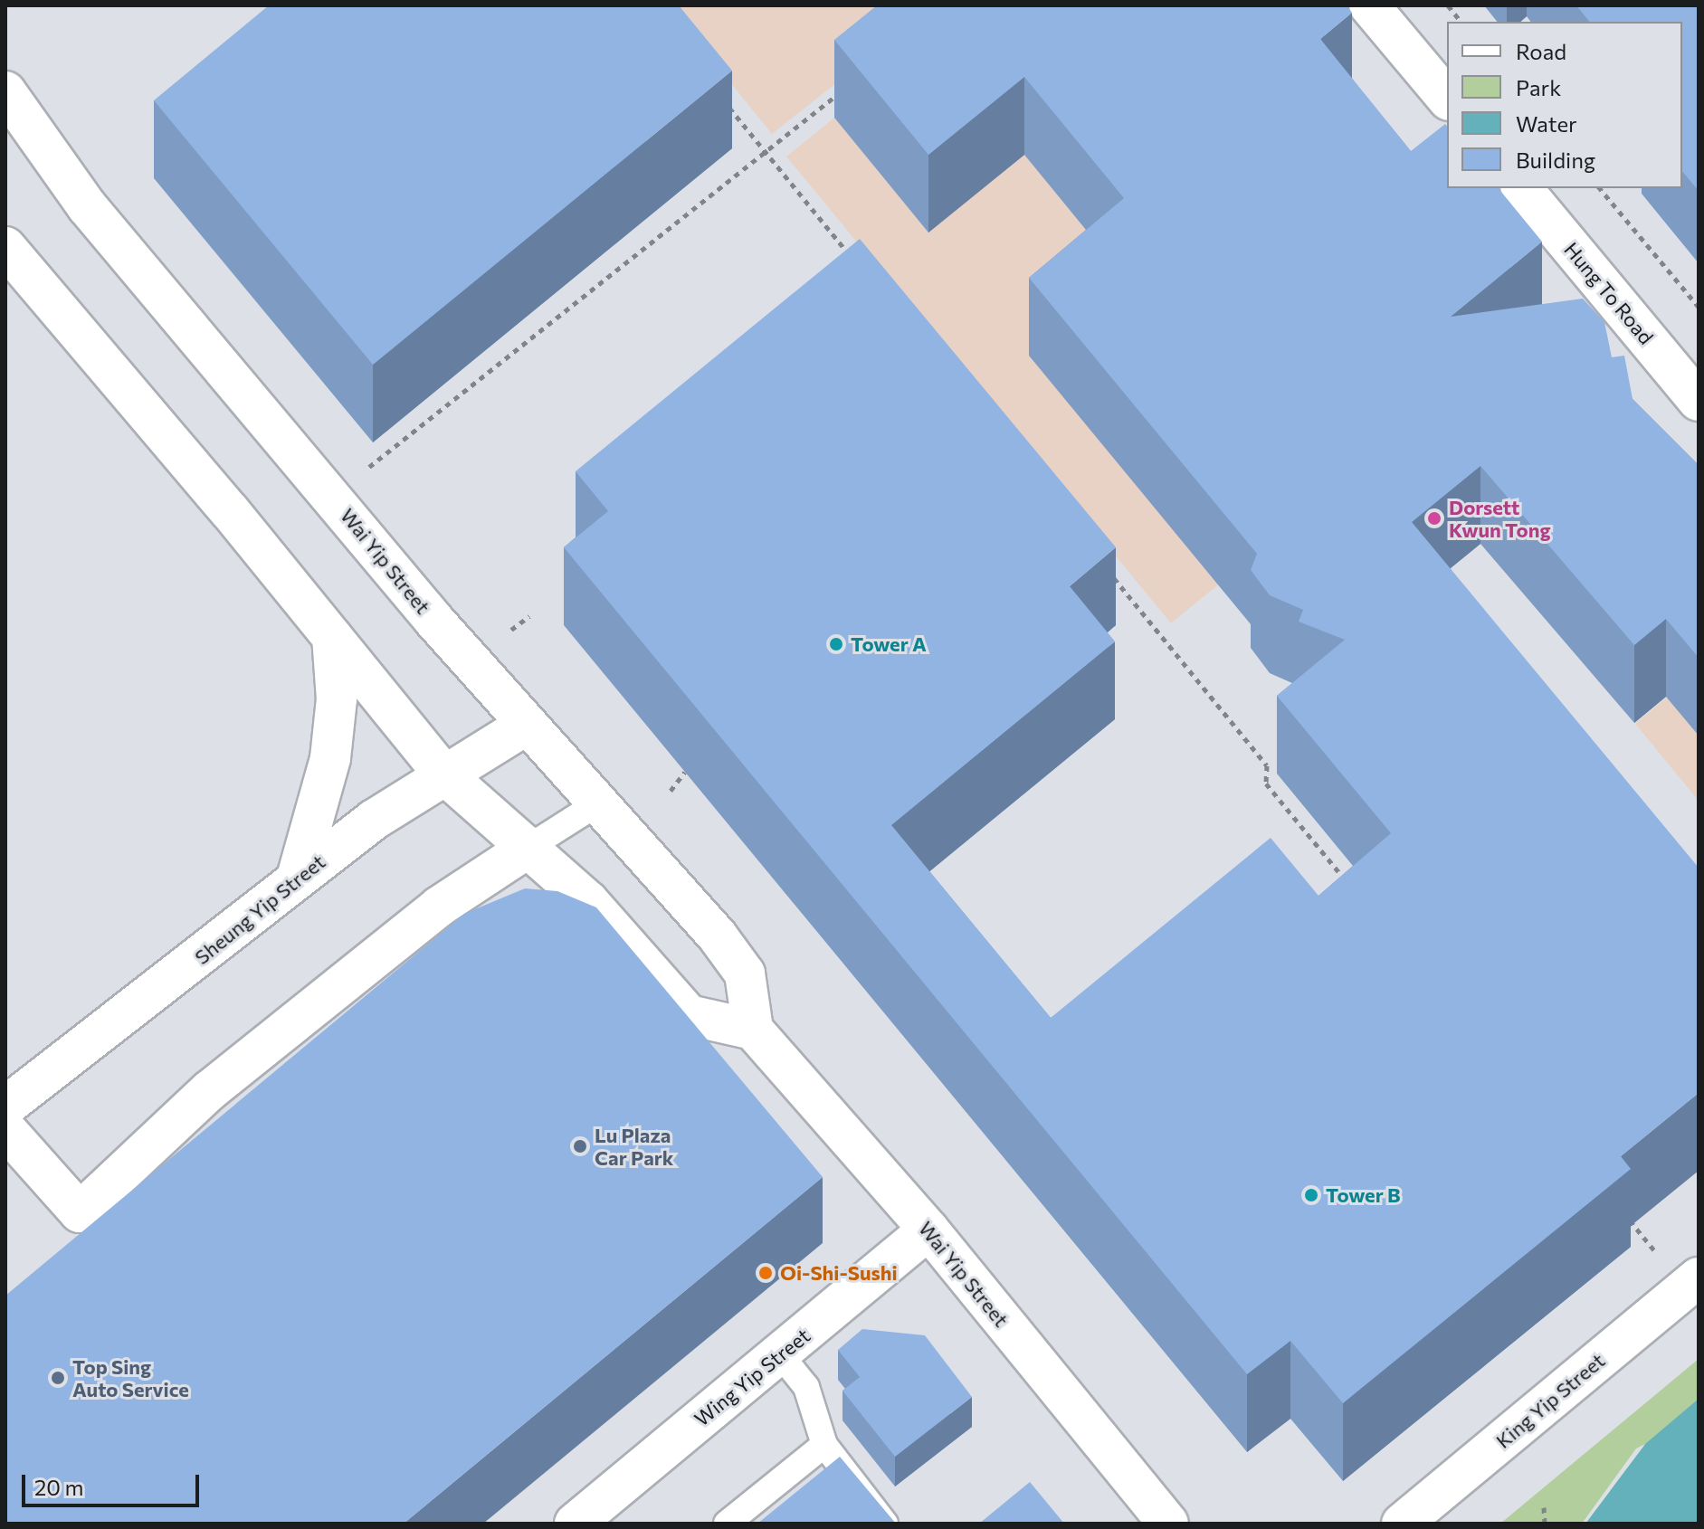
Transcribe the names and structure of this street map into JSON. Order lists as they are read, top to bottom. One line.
{"streets":{"main road":["Hung To Road","Wai Yip Street","Sheung Yip Street","Wing Yip Street","King Yip Street"]},"crossings":[["Wai Yip Street","Sheung Yip Street"],["Wai Yip Street","Wing Yip Street"]],"places":["Dorsett Kwun Tong","Tower A","Lu Plaza Car Park","Tower B","Oi-Shi-Sushi","Top Sing Auto Service"],"legend":["Road","Park","Water","Building"],"scale_bar":"20 m"}
